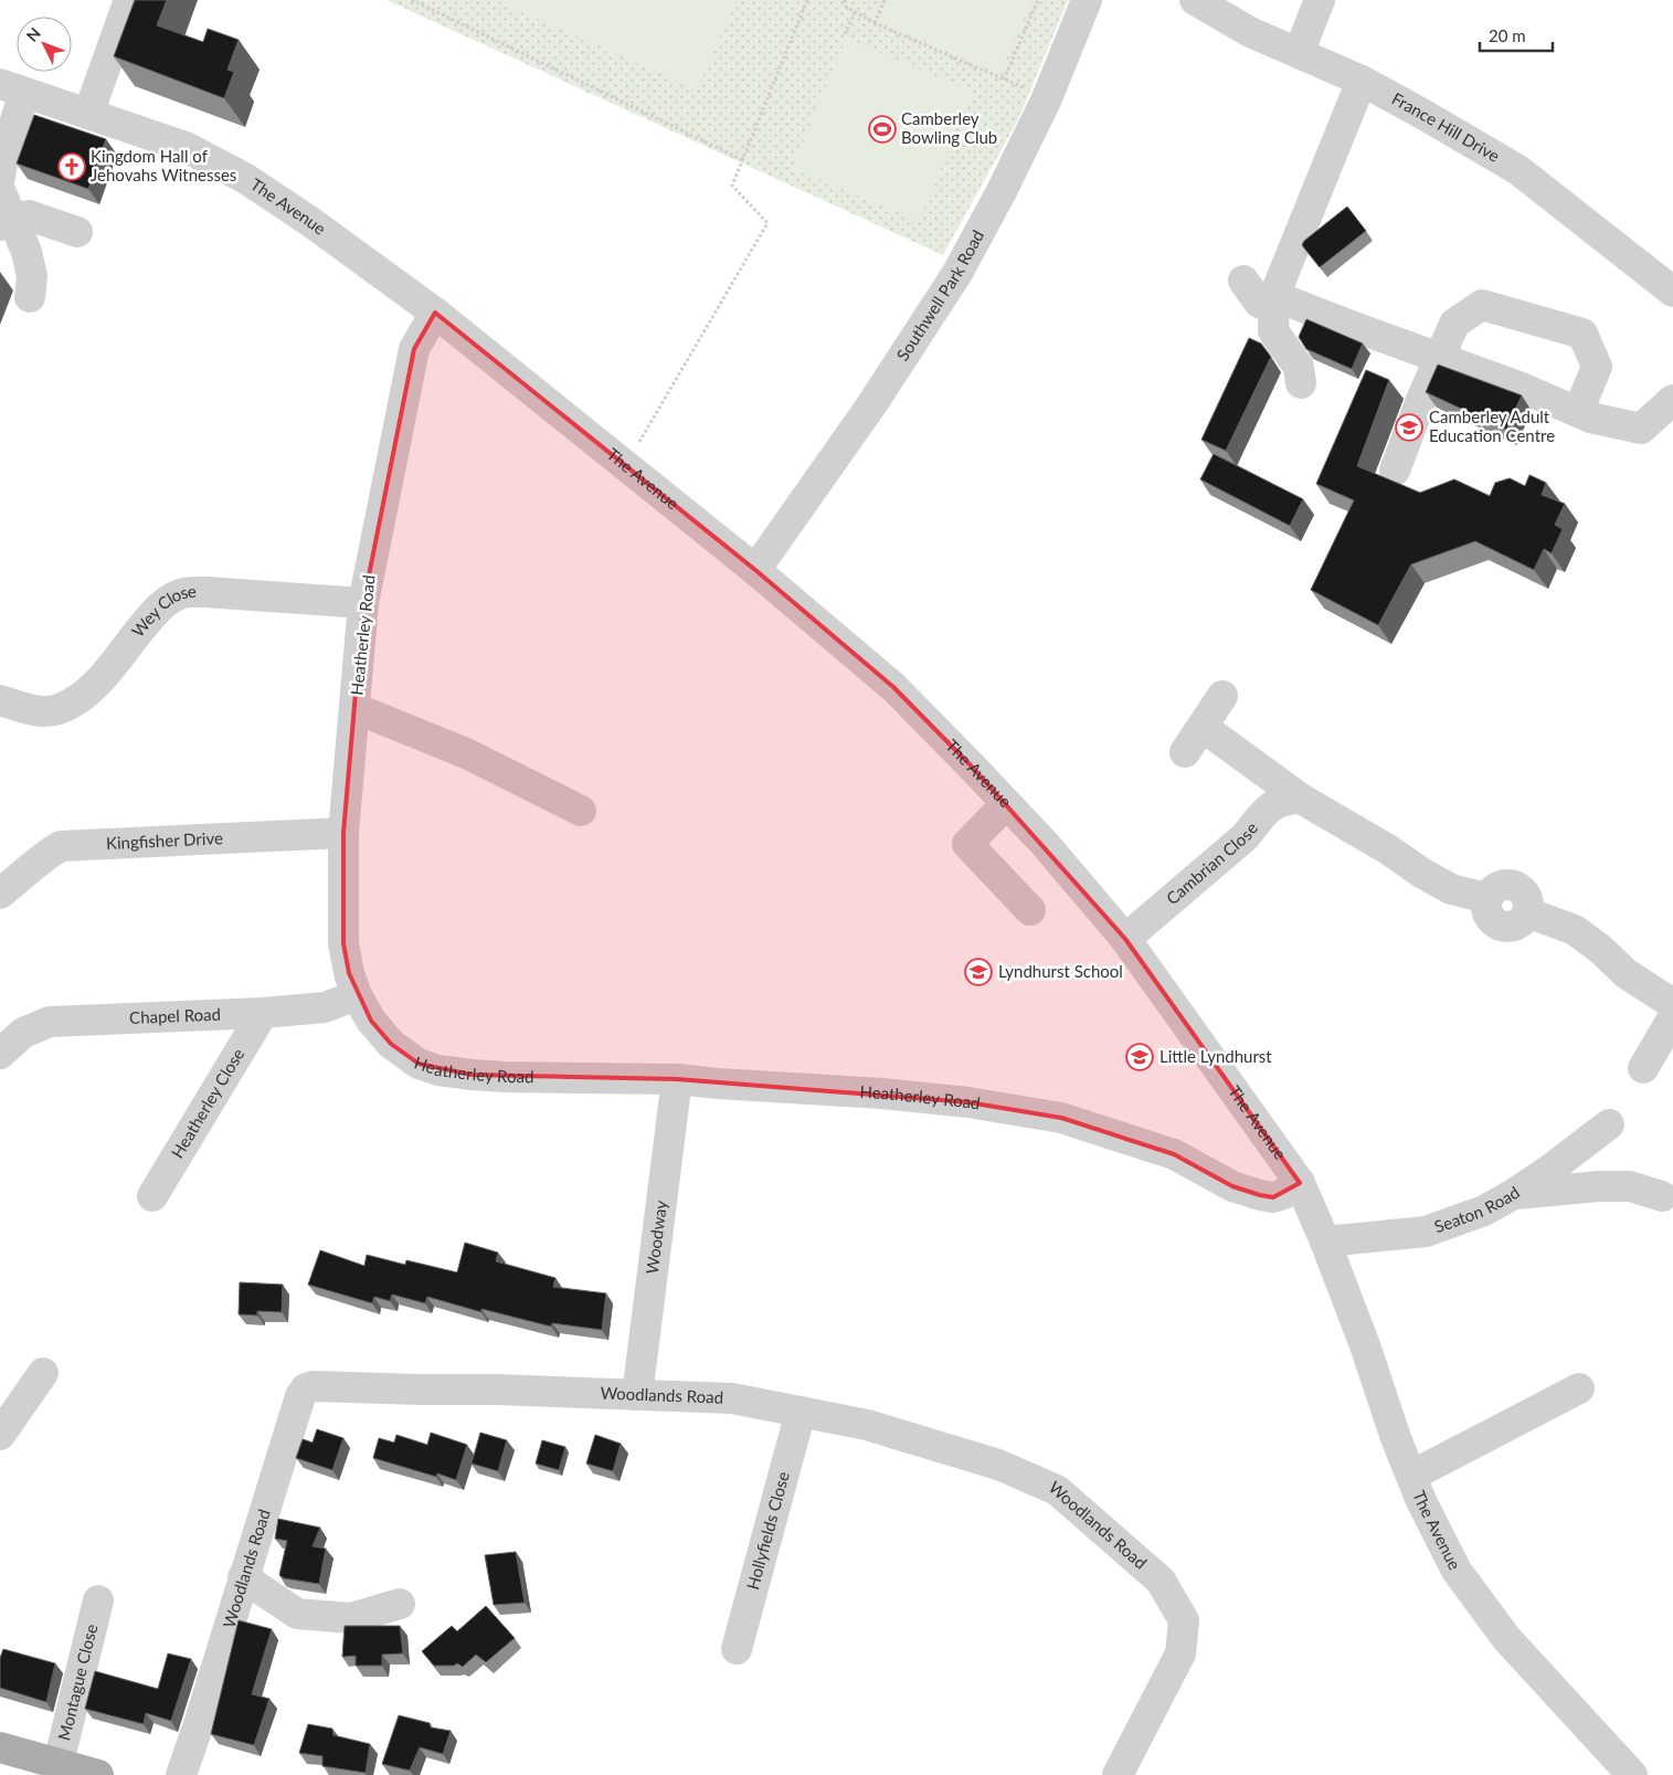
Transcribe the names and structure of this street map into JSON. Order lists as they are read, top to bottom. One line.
{"streets":{"street":["France Hill Drive","The Avenue","Southwell Park Road","Wey Close","Heatherley Road","Kingfisher Drive","Cambrian Close","Chapel Road","Heatherley Close","Seaton Road","Woodway","Woodlands Road","Hollyfields Close","Montague Close"]},"crossings":[["The Avenue","Southwell Park Road"],["The Avenue","Heatherley Road"],["The Avenue","Cambrian Close"],["The Avenue","Seaton Road"],["Wey Close","Heatherley Road"],["Heatherley Road","Kingfisher Drive"],["Heatherley Road","Chapel Road"],["Heatherley Road","Woodway"],["Chapel Road","Heatherley Close"],["Woodway","Woodlands Road"],["Woodlands Road","Hollyfields Close"]],"places":{"sports":["Camberley Bowling Club"],"church":["Kingdom Hall of Jehovahs Witnesses"],"school or university":["Camberley Adult Education Centre","Lyndhurst School","Little Lyndhurst"]},"scale_bar":"20 m","north":"top left"}
